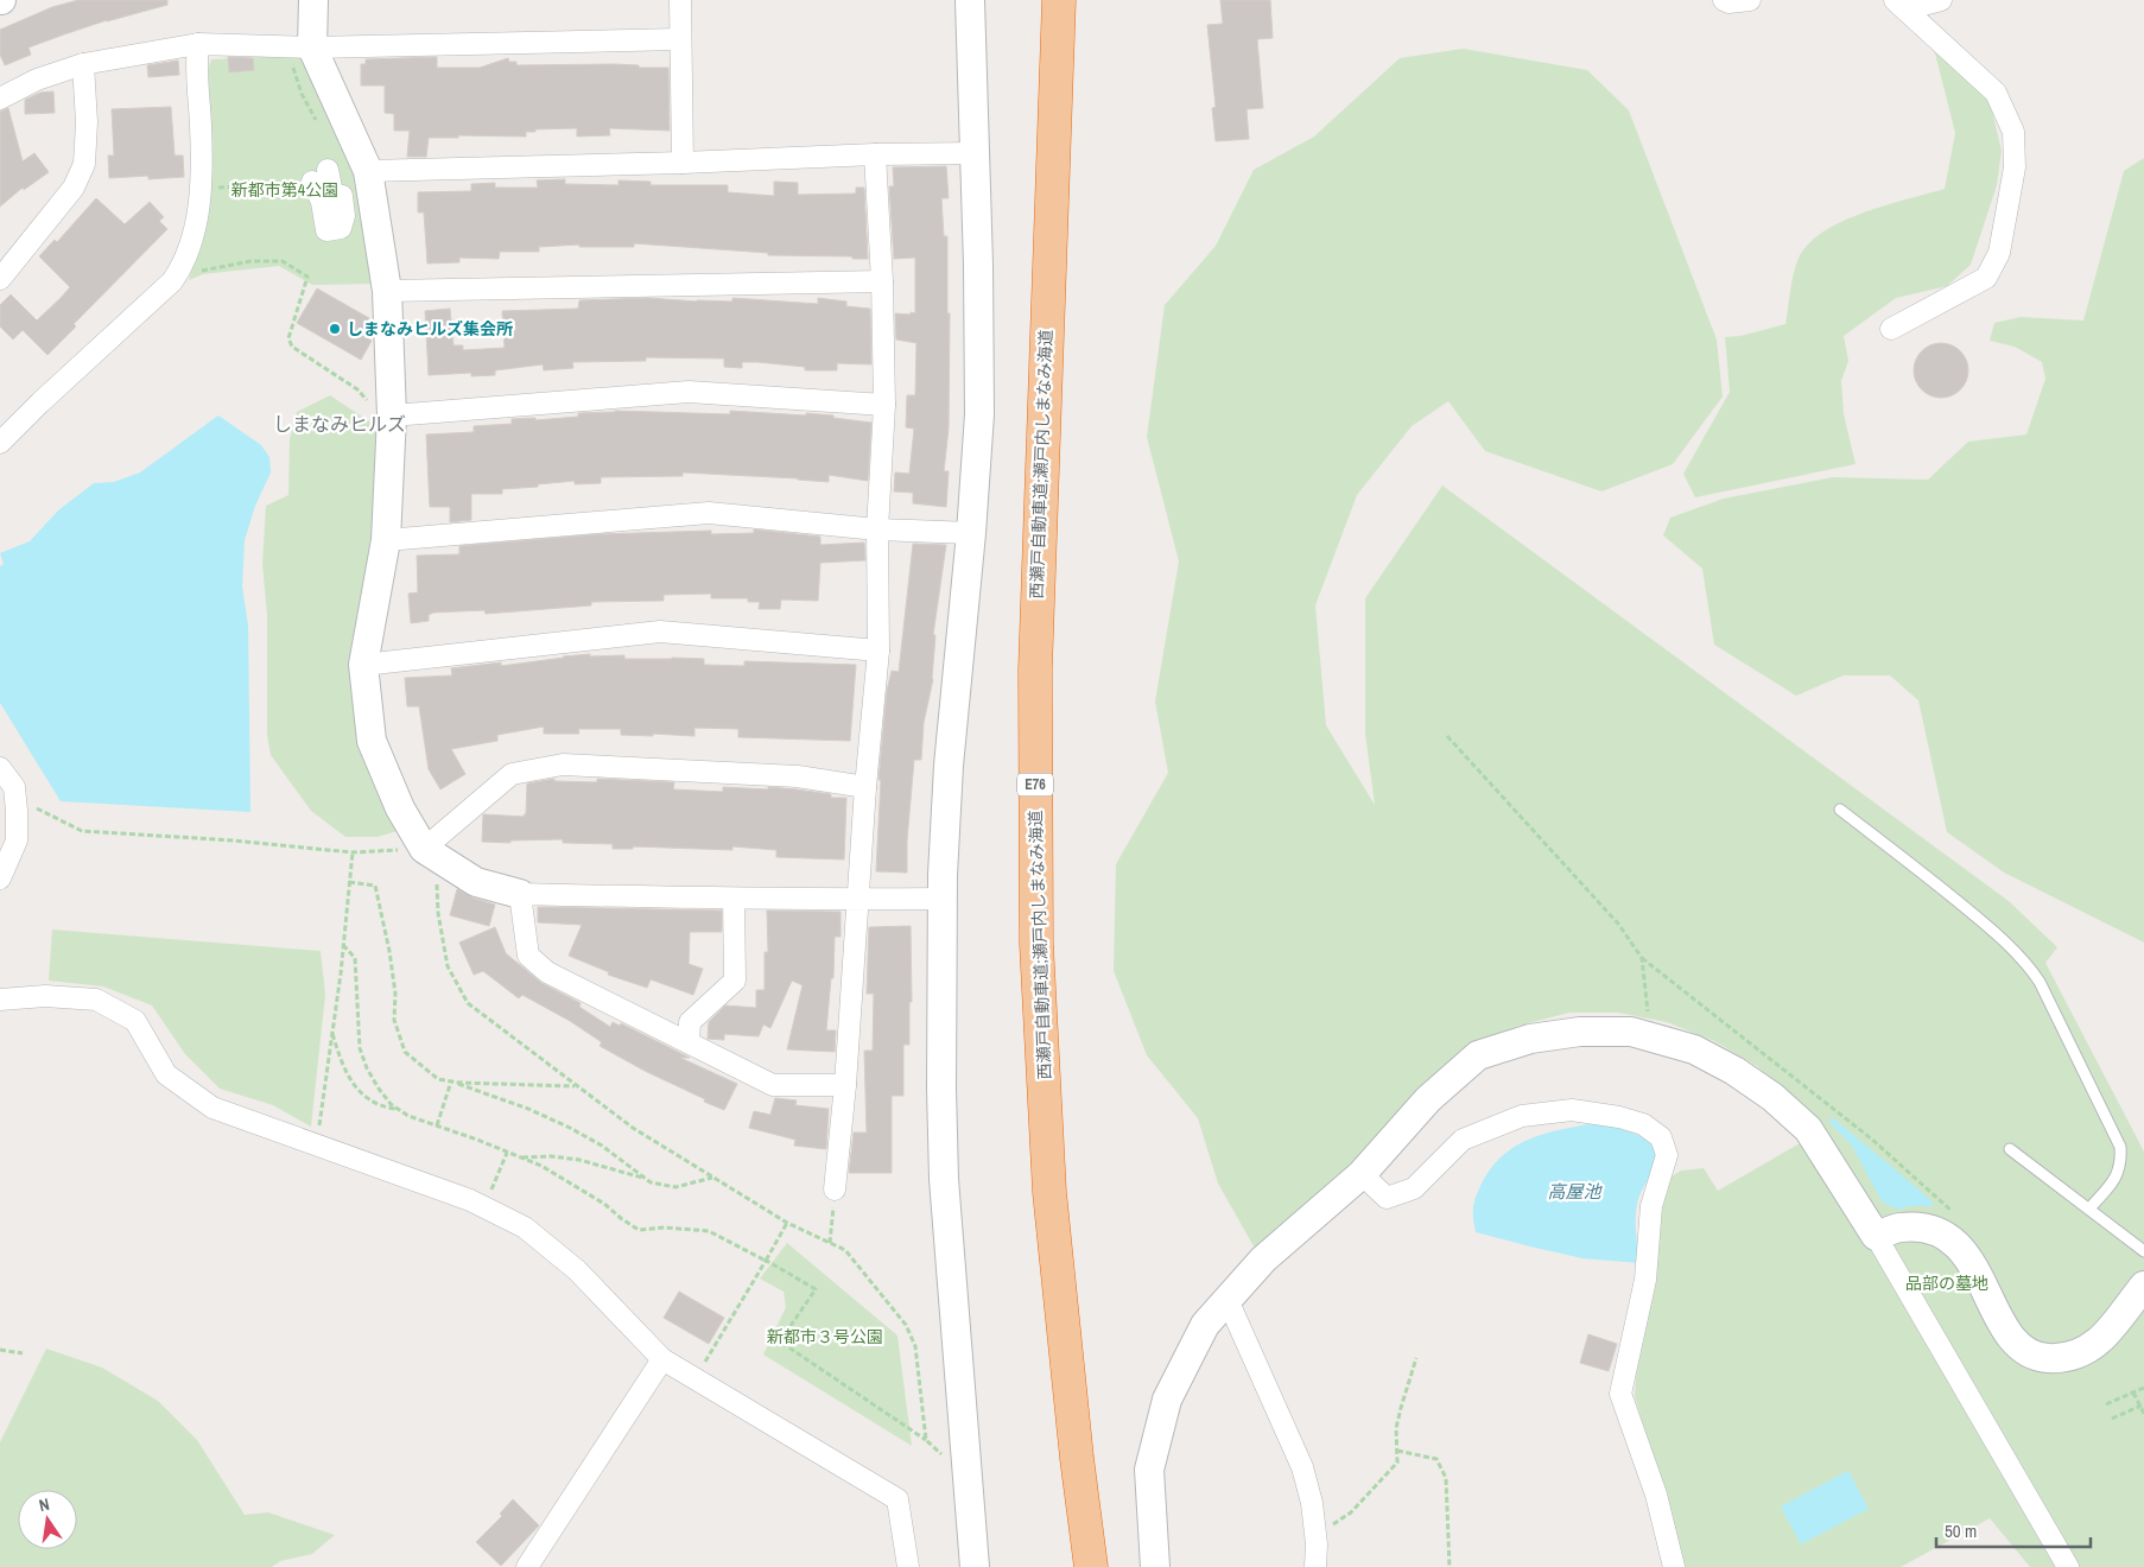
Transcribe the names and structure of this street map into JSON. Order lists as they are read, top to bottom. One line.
{"streets":{"highway":["西瀬戸自動車道;瀬戸内しまなみ海道","E76"]},"districts":["しまなみヒルズ"],"water":["高屋池"],"parks":["新都市第4公園","品部の墓地","新都市３号公園"],"places":["しまなみヒルズ集会所"],"scale_bar":"50 m","north":"top"}
